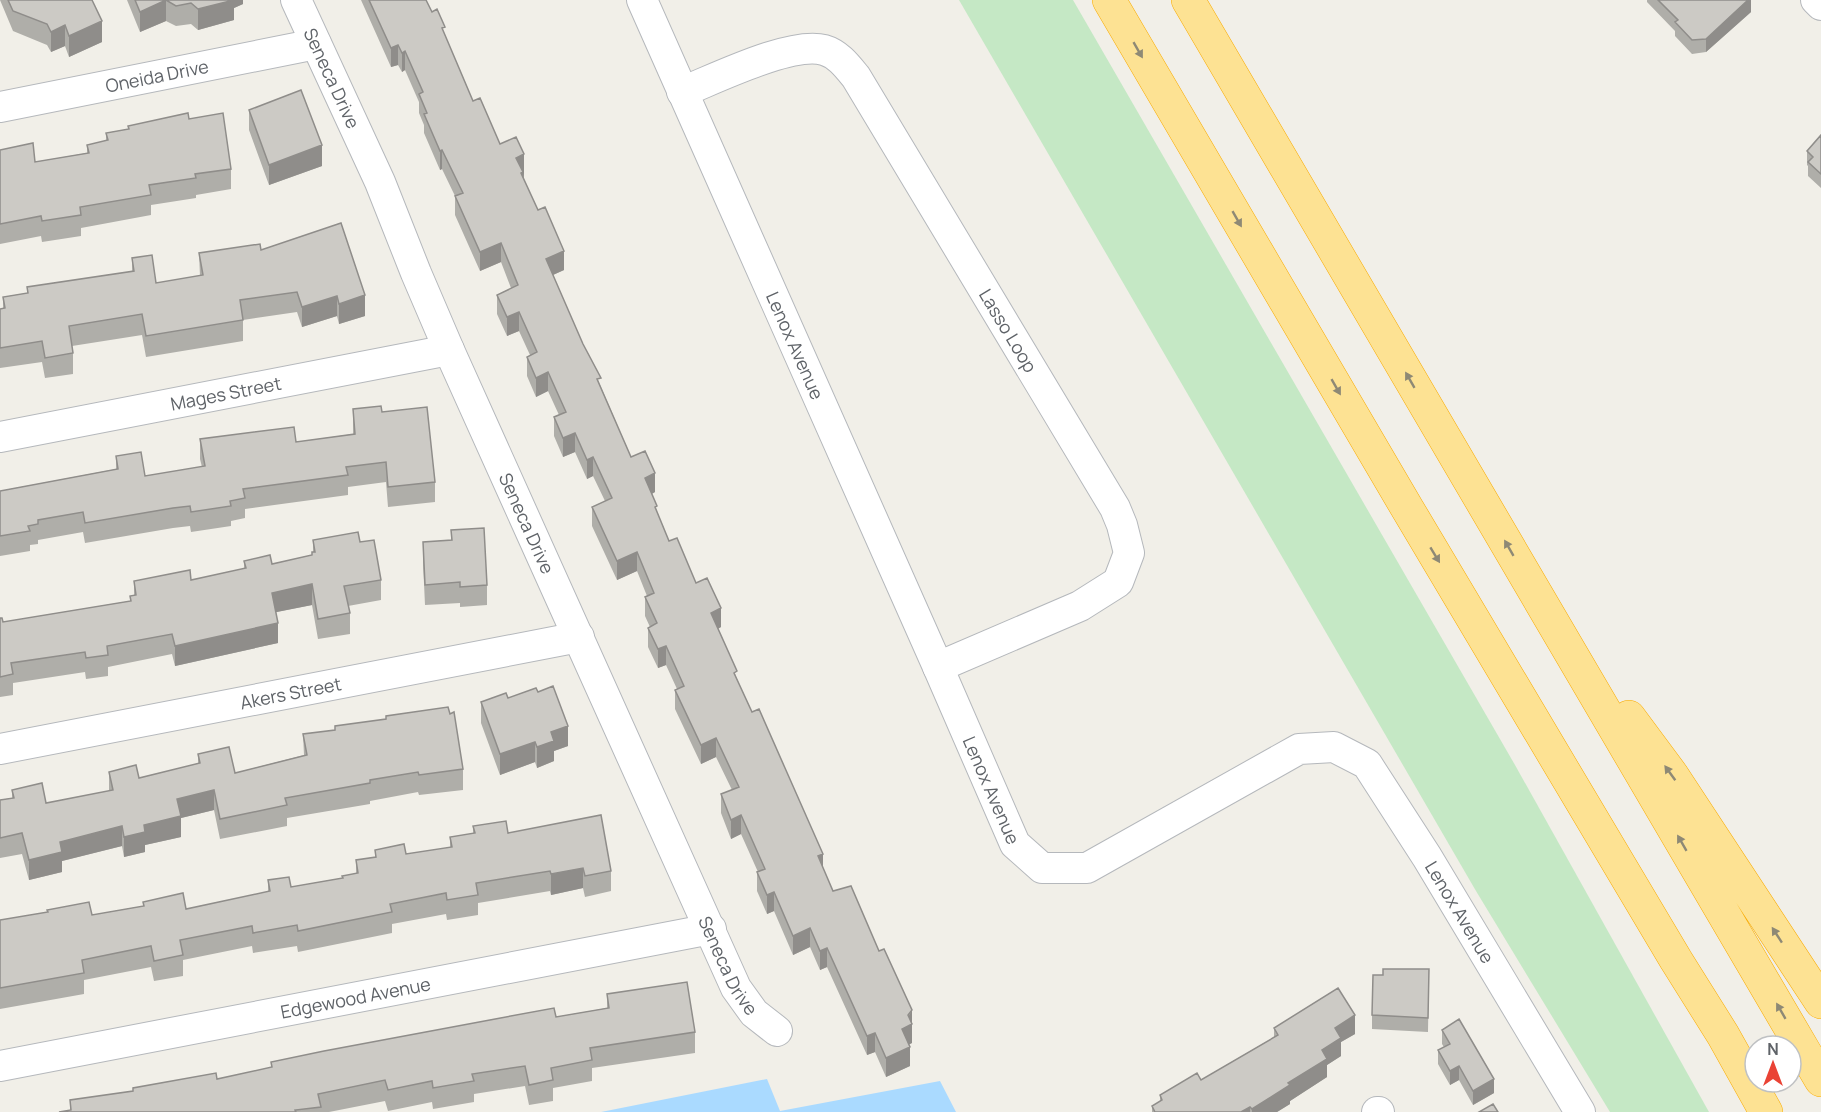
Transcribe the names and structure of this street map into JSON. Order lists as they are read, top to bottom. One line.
{"streets":{"street":["Oneida Drive","Seneca Drive","Lasso Loop","Lenox Avenue","Mages Street","Akers Street","Edgewood Avenue"]},"crossings":[["Oneida Drive","Seneca Drive"],["Seneca Drive","Mages Street"],["Seneca Drive","Akers Street"],["Seneca Drive","Edgewood Avenue"],["Lasso Loop","Lenox Avenue"]],"north":"top"}
